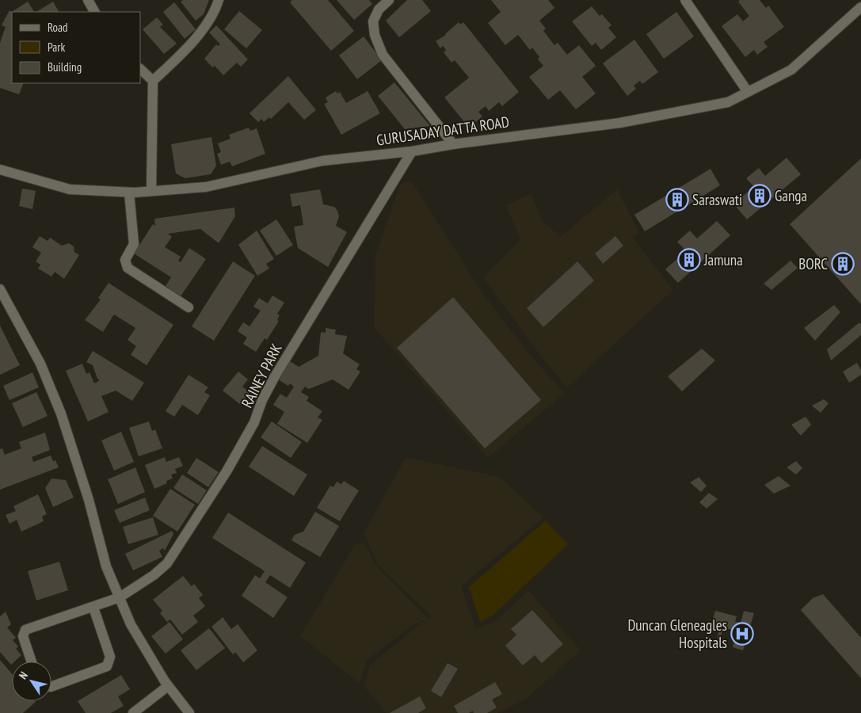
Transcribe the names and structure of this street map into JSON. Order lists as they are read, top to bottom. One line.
{"streets":{"street":["GURUSADAY DATTA ROAD","RAINEY PARK"]},"crossings":[["GURUSADAY DATTA ROAD","RAINEY PARK"]],"places":{"building":["Ganga","Saraswati","Jamuna","BORC"],"hospital":["Duncan Gleneagles Hospitals"]},"legend":["Road","Park","Building"],"north":"top left"}
